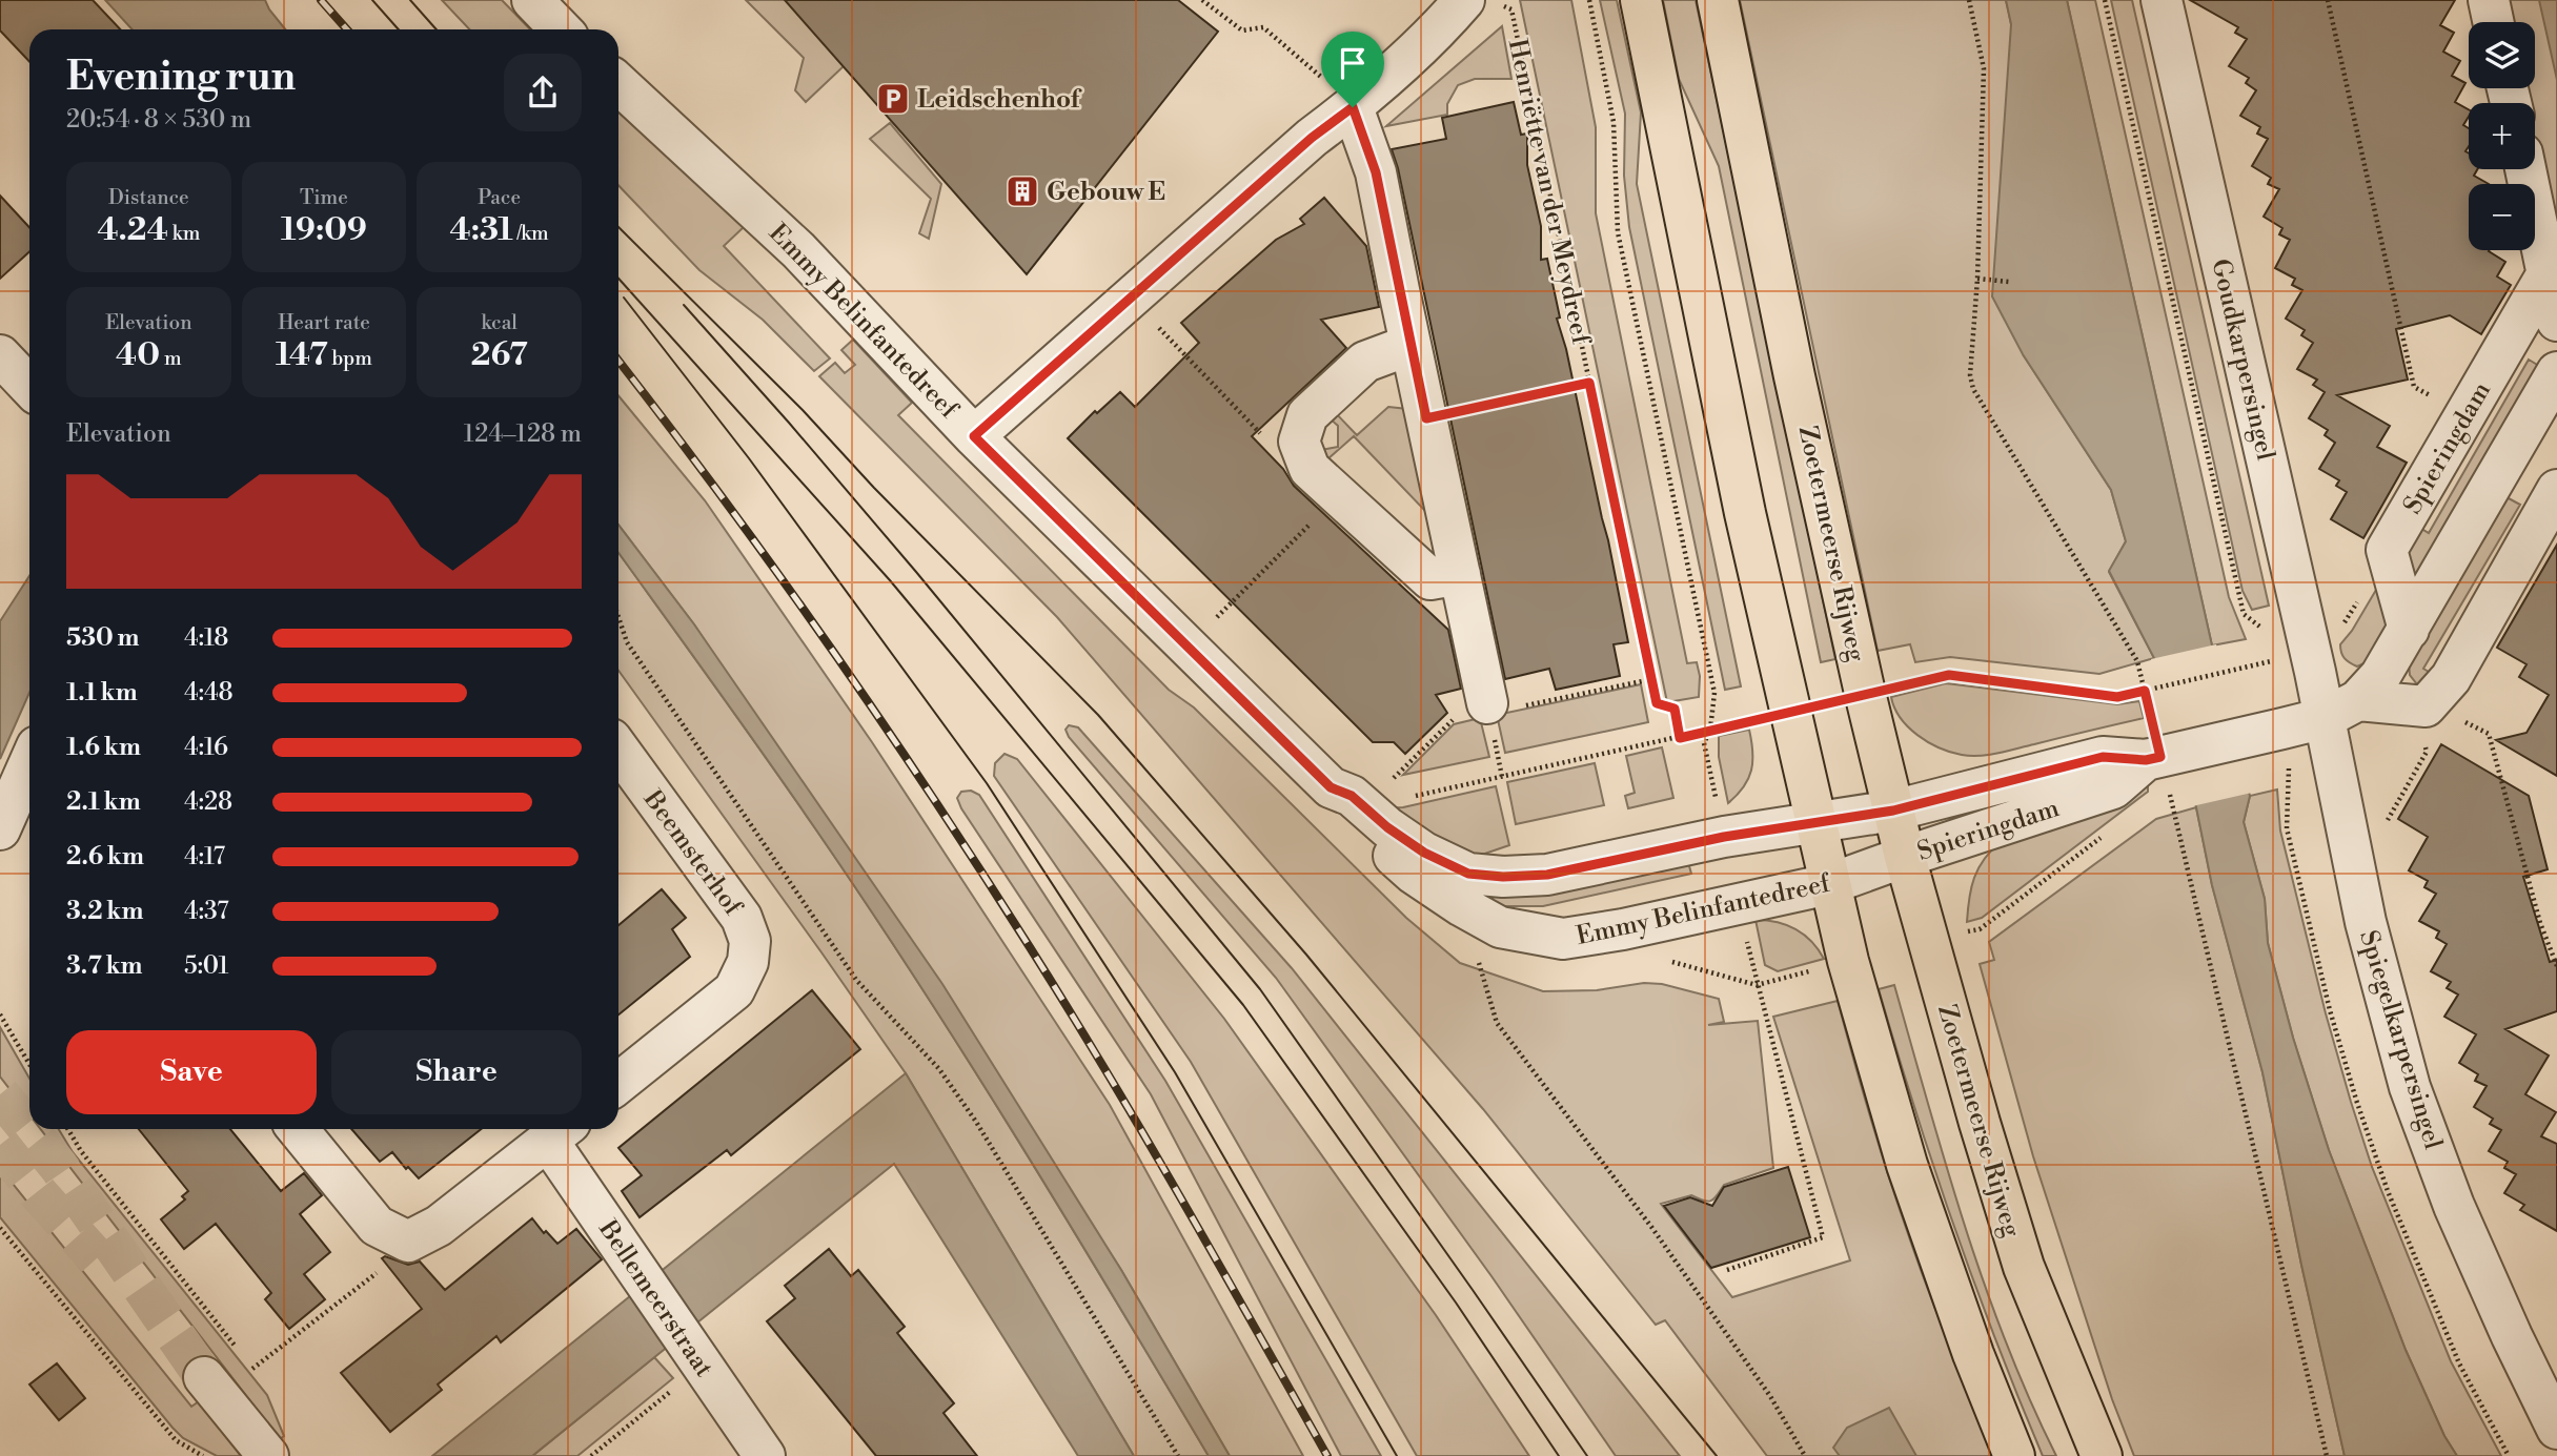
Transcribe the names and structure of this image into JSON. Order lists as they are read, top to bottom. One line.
{"streets":{"main road":["Zoetermeerse Rijweg"],"street":["Emmy Belinfantedreef","Goudkarpersingel","Spieringdam","Beemsterhof","Spiegelkarpersingel","Bellemeerstraat"],"path":["Henriëtte van der Meydreef"]},"crossings":[["Emmy Belinfantedreef","Spieringdam"],["Emmy Belinfantedreef","Zoetermeerse Rijweg"],["Goudkarpersingel","Spieringdam"],["Goudkarpersingel","Spiegelkarpersingel"],["Spieringdam","Zoetermeerse Rijweg"],["Spieringdam","Spiegelkarpersingel"]],"places":{"parking":["Leidschenhof"],"building":["Gebouw E"]},"page":{"map_buttons":["+","−"],"heading":["Evening run","20:54 · 8 × 530 m"],"stats":[["Distance","4.24 km"],["Time","19:09"],["Pace","4:31 /km"],["Elevation","40 m"],["Heart rate","147 bpm"],["kcal","267"]],"chart":["Elevation","124–128 m"],"list":[{"name":"530 m","note":"4:18"},{"name":"1.1 km","note":"4:48"},{"name":"1.6 km","note":"4:16"},{"name":"2.1 km","note":"4:28"},{"name":"2.6 km","note":"4:17"},{"name":"3.2 km","note":"4:37"},{"name":"3.7 km","note":"5:01"}],"buttons":["Save","Share"]}}
